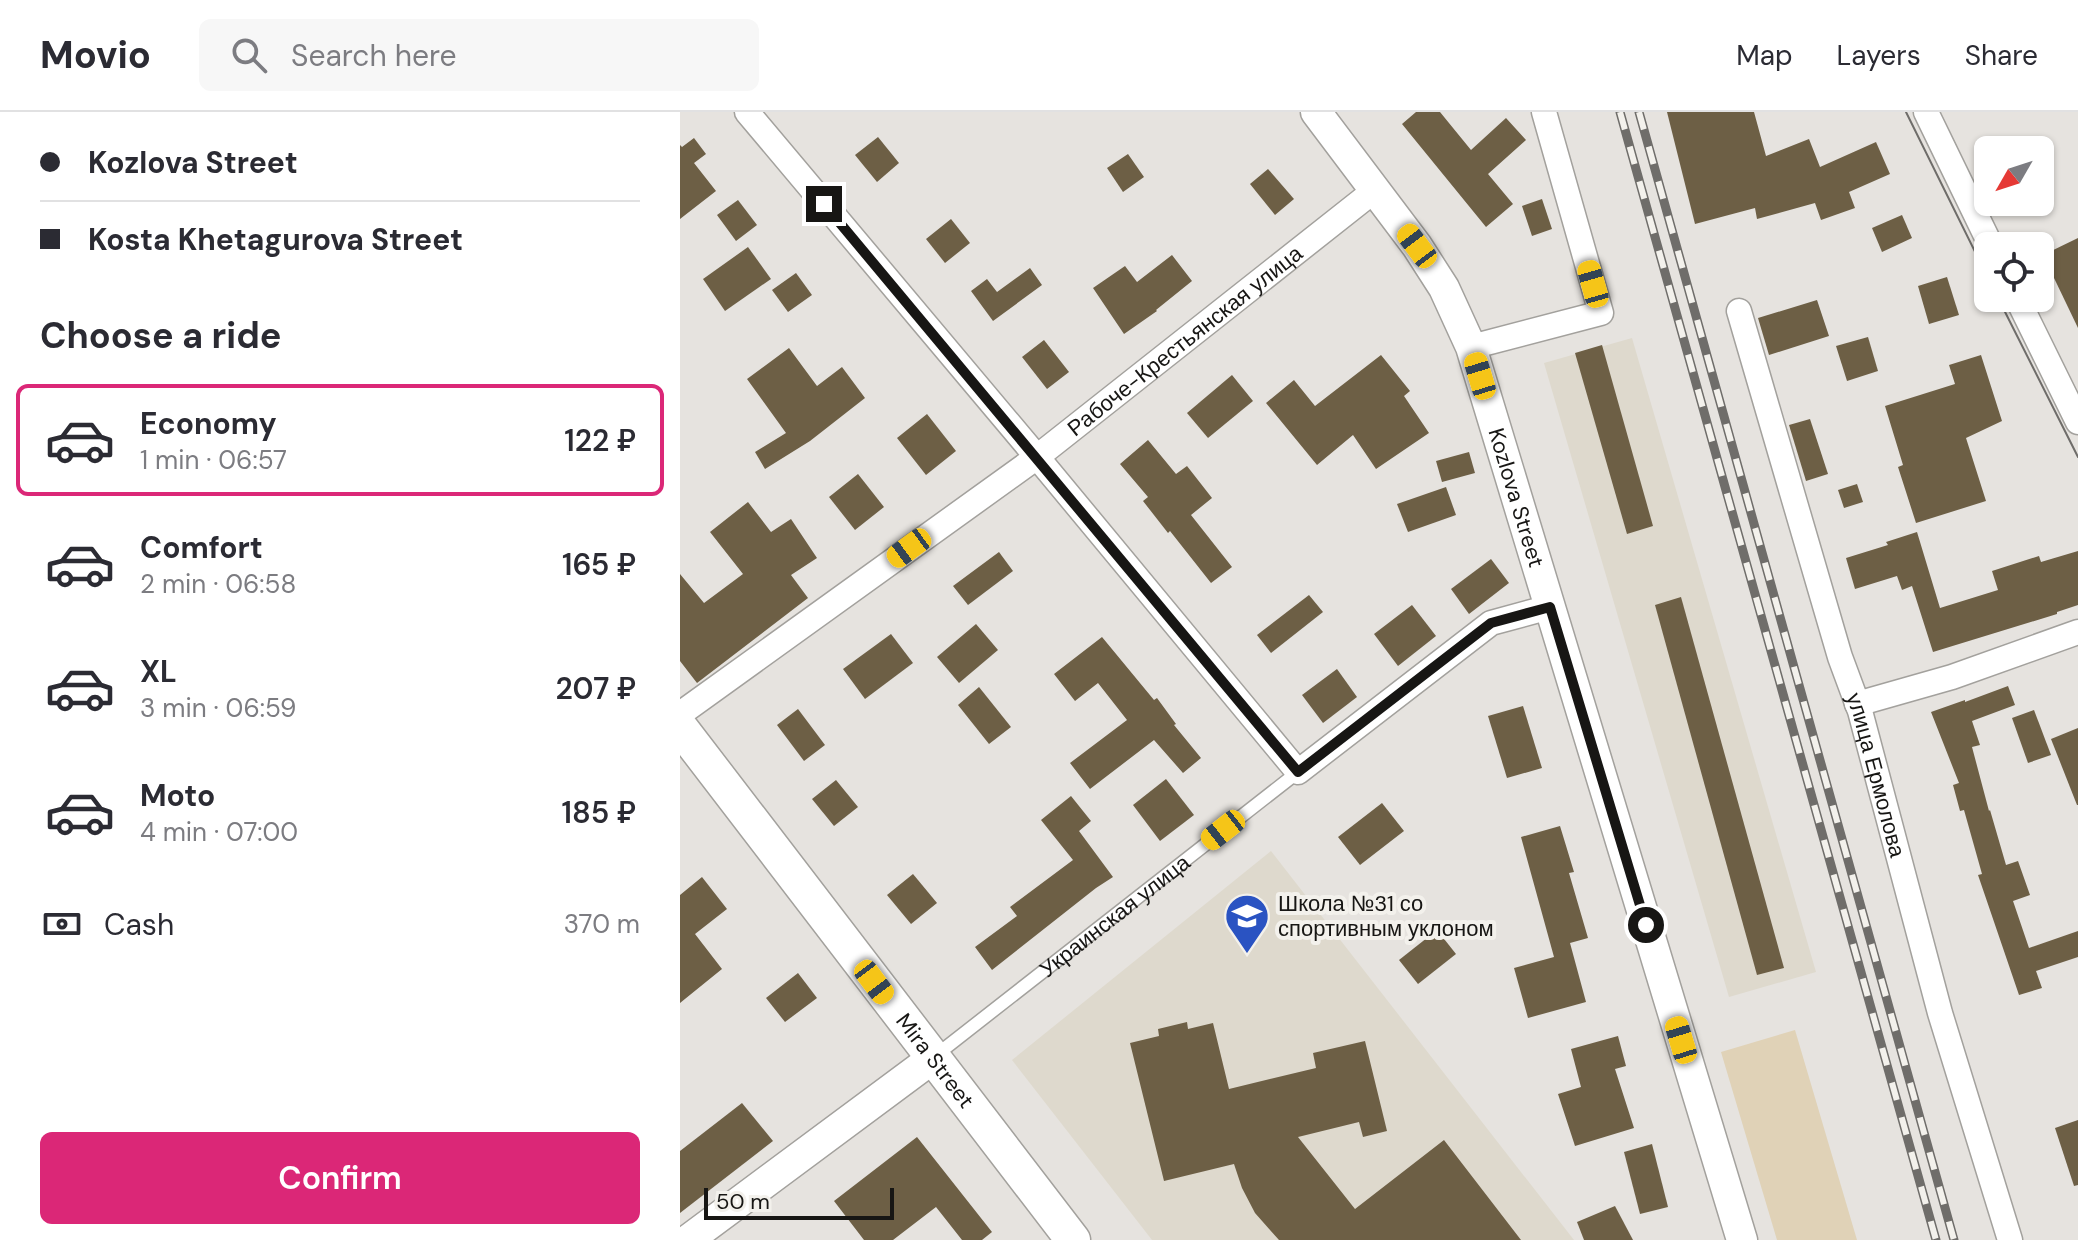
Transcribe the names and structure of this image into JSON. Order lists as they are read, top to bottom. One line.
{"streets":{"main road":["Mira Street"],"street":["Рабоче-Крестьянская улица","Kozlova Street","улица Ермолова","Украинская улица"]},"crossings":[["Рабоче-Крестьянская улица","Kozlova Street"],["Kozlova Street","Украинская улица"],["Украинская улица","Mira Street"]],"places":{"school or university":["Школа №31 со спортивным уклоном"]},"scale_bar":"50 m","north":"bottom left","page":{"header":"Movio","search":"Search here","nav":["Map","Layers","Share"],"banner":["Kozlova Street","Kosta Khetagurova Street"],"heading":"Choose a ride","list":[{"name":"Economy","note":"1 min · 06:57","value":"122 ₽"},{"name":"Comfort","note":"2 min · 06:58","value":"165 ₽"},{"name":"XL","note":"3 min · 06:59","value":"207 ₽"},{"name":"Moto","note":"4 min · 07:00","value":"185 ₽"}],"pay":["Cash","370 m"],"buttons":"Confirm","scale":"50 m"}}
